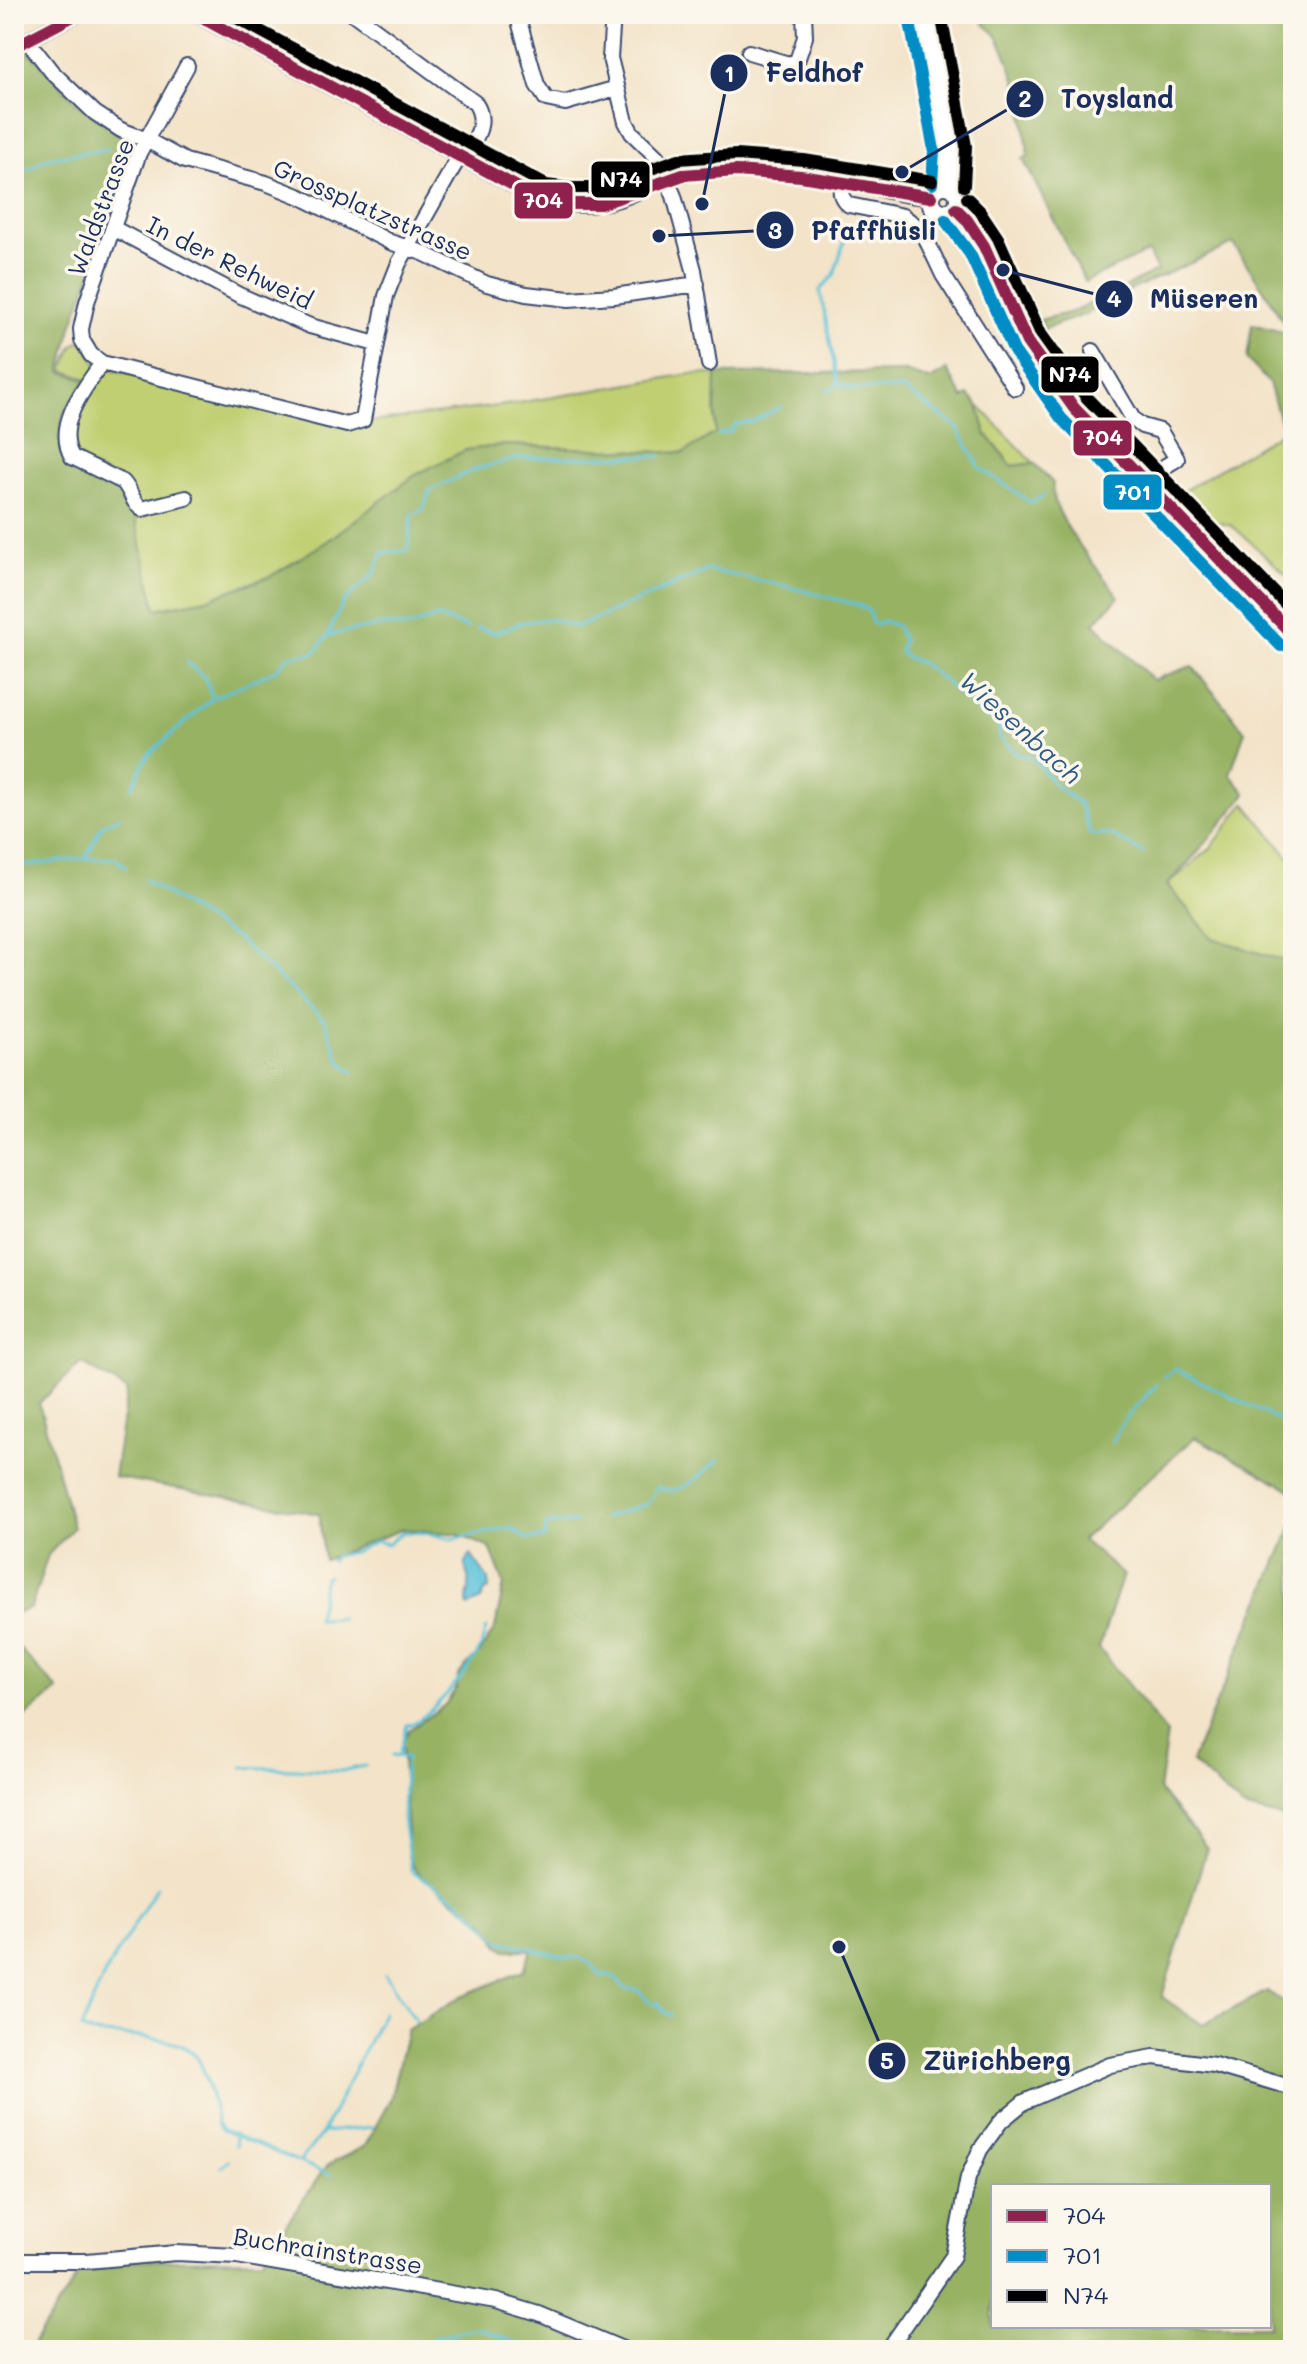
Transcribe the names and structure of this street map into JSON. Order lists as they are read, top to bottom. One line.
{"streets":{"street":["Waldstrasse","Grossplatzstrasse","In der Rehweid","Buchrainstrasse"]},"crossings":[["Waldstrasse","Grossplatzstrasse"],["Waldstrasse","In der Rehweid"]],"water":["Wiesenbach"],"places":["Toysland","Feldhof","Pfaffhüsli","Müseren","Zürichberg"],"lines":["transit line 704","transit line N74","transit line 701"],"legend":["704","701","N74"]}
